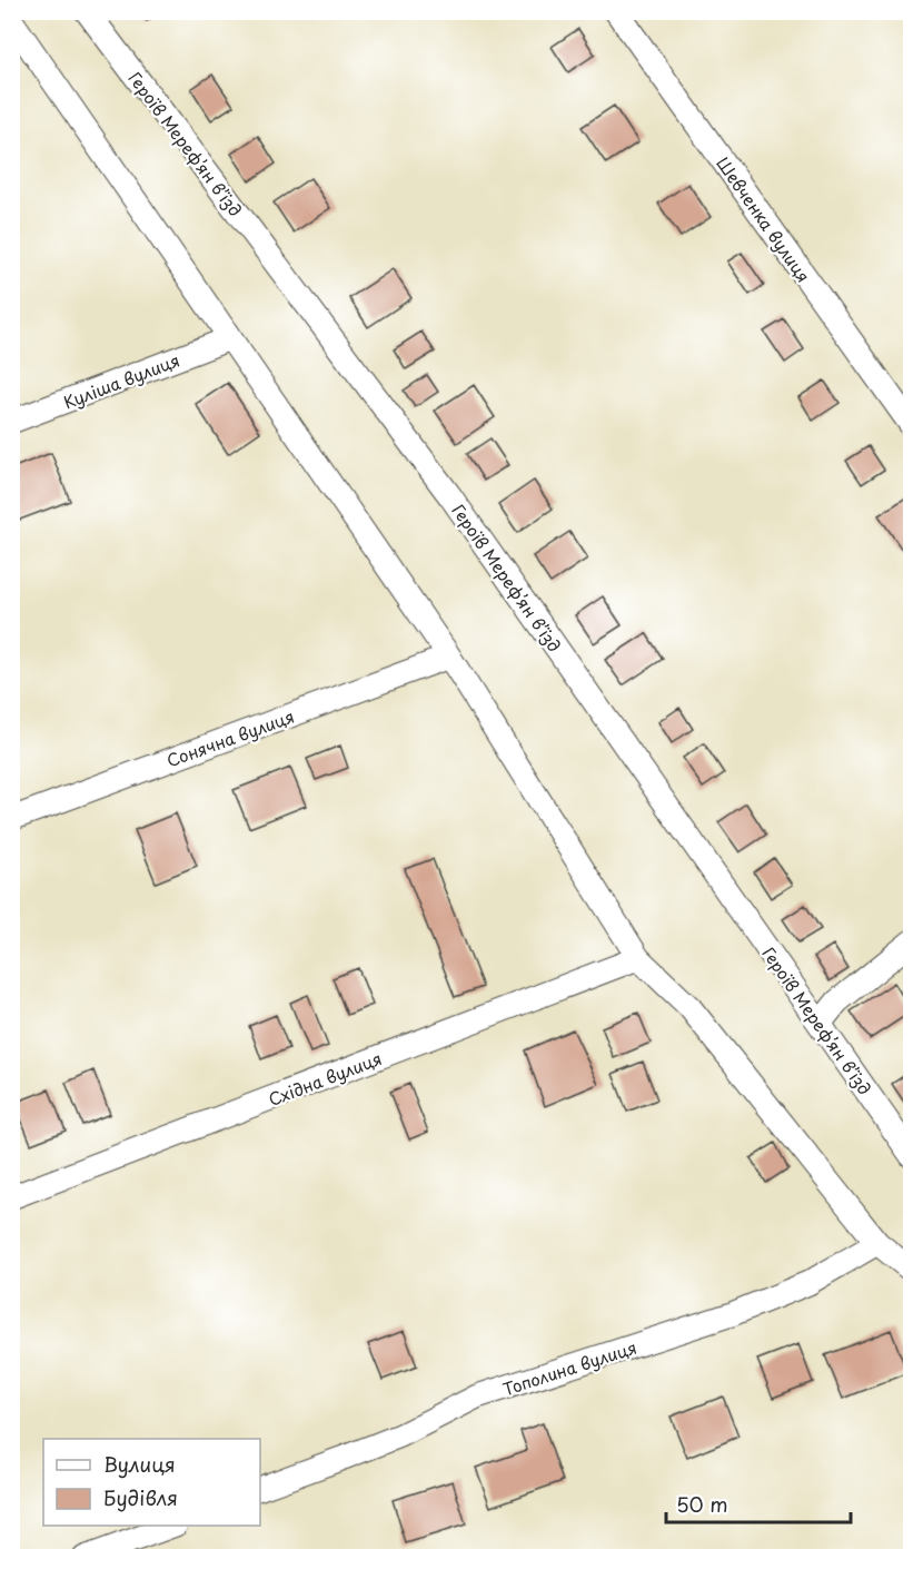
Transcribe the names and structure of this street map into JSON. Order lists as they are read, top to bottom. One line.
{"streets":{"street":["Героїв Мерефʼян вʼїзд","Шевченка вулиця","Куліша вулиця","Сонячна вулиця","Східна вулиця","Тополина вулиця"]},"legend":["Вулиця","Будівля"],"scale_bar":"50 m"}
